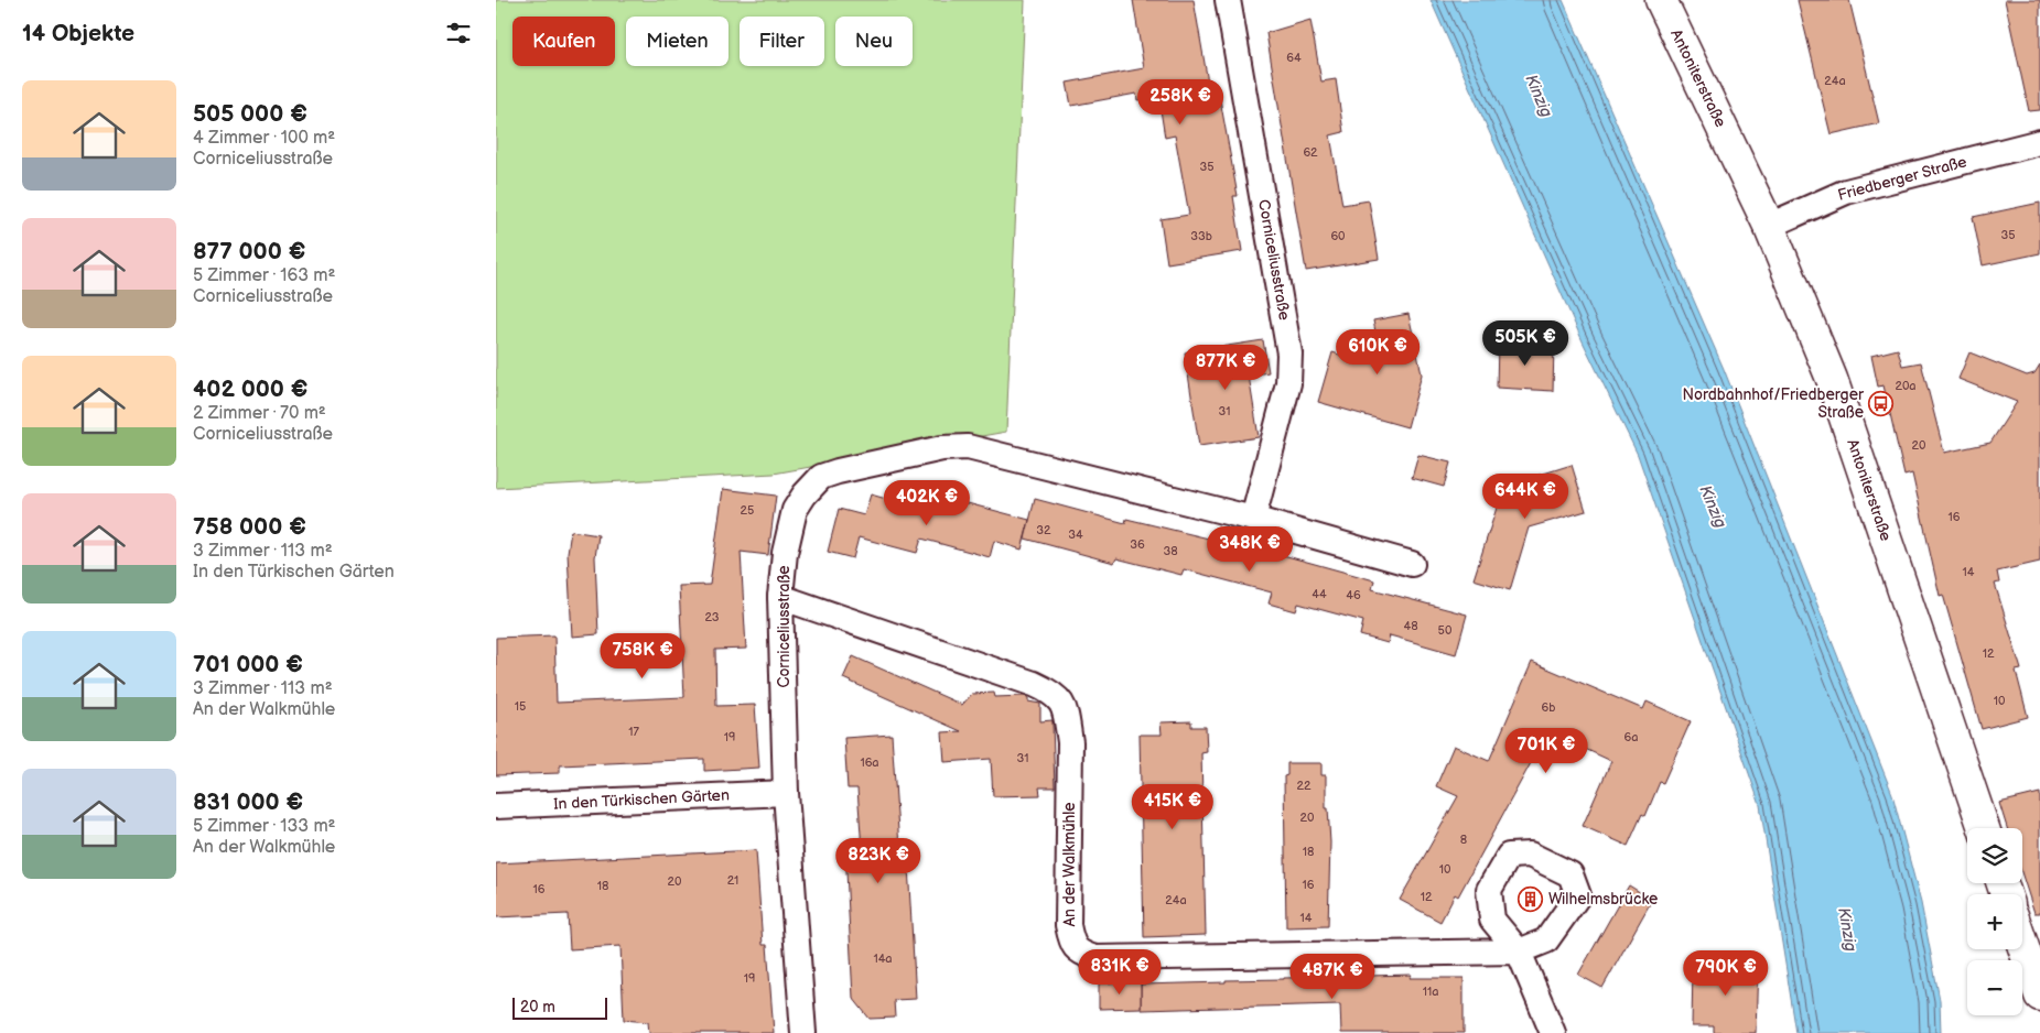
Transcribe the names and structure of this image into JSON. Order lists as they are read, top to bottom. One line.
{"streets":{"street":["Antoniterstraße","Friedberger Straße","Corniceliusstraße","In den Türkischen Gärten","An der Walkmühle"]},"crossings":[["Antoniterstraße","Friedberger Straße"],["Corniceliusstraße","In den Türkischen Gärten"],["Corniceliusstraße","An der Walkmühle"]],"water":["Kinzig"],"places":{"bus stop":["Nordbahnhof/Friedberger Straße"],"building":["Wilhelmsbrücke"]},"house_numbers":["64","24a","62","35","35","33b","60","20a","31","20","25","16","32","34","36","38","14","44","46","23","48","50","12","10","15","6b","17","19","6a","31","16a","22","20","8","18","10","21","20","16","18","16","12","24a","14","14a","19","11a"],"scale_bar":"20 m","page":{"heading":"14 Objekte","chip":["Kaufen","Mieten","Filter","Neu"],"list":[{"name":"505 000 €","note":"4 Zimmer · 100 m² · Corniceliusstraße"},{"name":"877 000 €","note":"5 Zimmer · 163 m² · Corniceliusstraße"},{"name":"402 000 €","note":"2 Zimmer · 70 m² · Corniceliusstraße"},{"name":"758 000 €","note":"3 Zimmer · 113 m² · In den Türkischen Gärten"},{"name":"701 000 €","note":"3 Zimmer · 113 m² · An der Walkmühle"},{"name":"831 000 €","note":"5 Zimmer · 133 m² · An der Walkmühle"}],"price":["258K €","505K €","610K €","877K €","644K €","402K €","348K €","758K €","701K €","415K €","823K €","831K €","790K €","487K €"],"map_buttons":["+","−"],"scale":"20 m"}}
